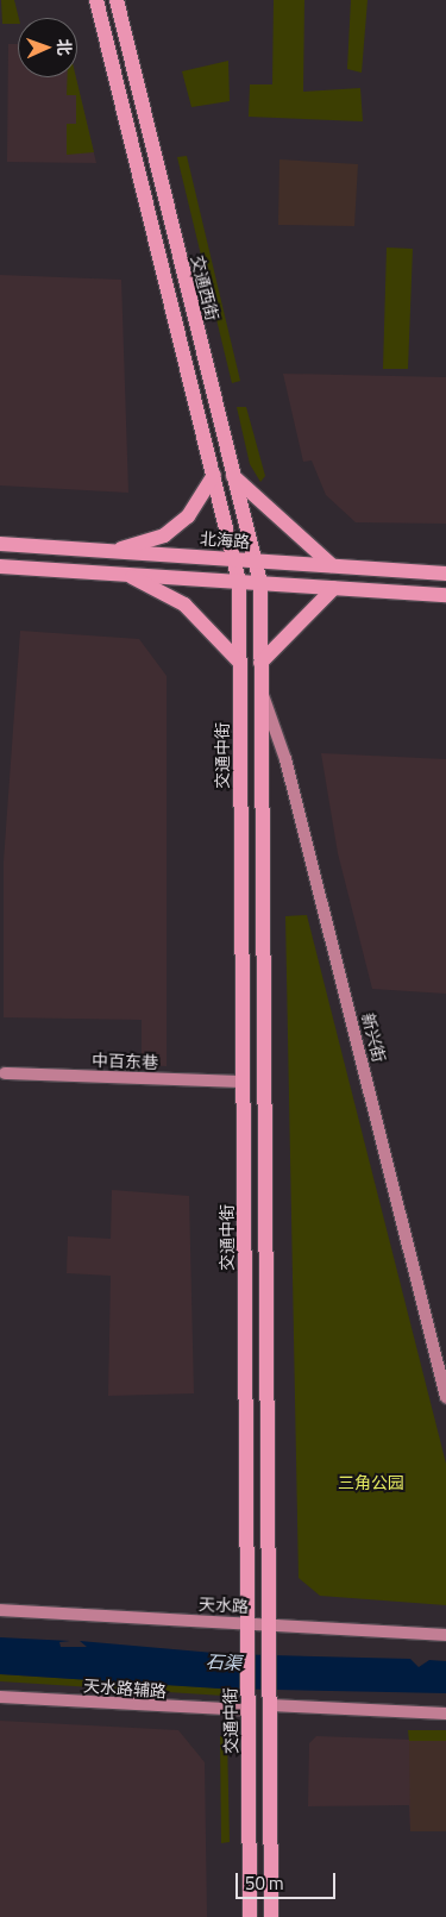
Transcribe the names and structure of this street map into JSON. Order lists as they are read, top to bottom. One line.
{"streets":{"main road":["交通西街","北海路","交通中街"],"street":["新兴街","中百东巷","天水路","天水路辅路"]},"crossings":[["交通西街","北海路"],["北海路","交通中街"],["交通中街","中百东巷"],["交通中街","天水路"],["交通中街","天水路辅路"]],"water":["石渠"],"parks":["三角公园"],"scale_bar":"50 m","north":"right"}
